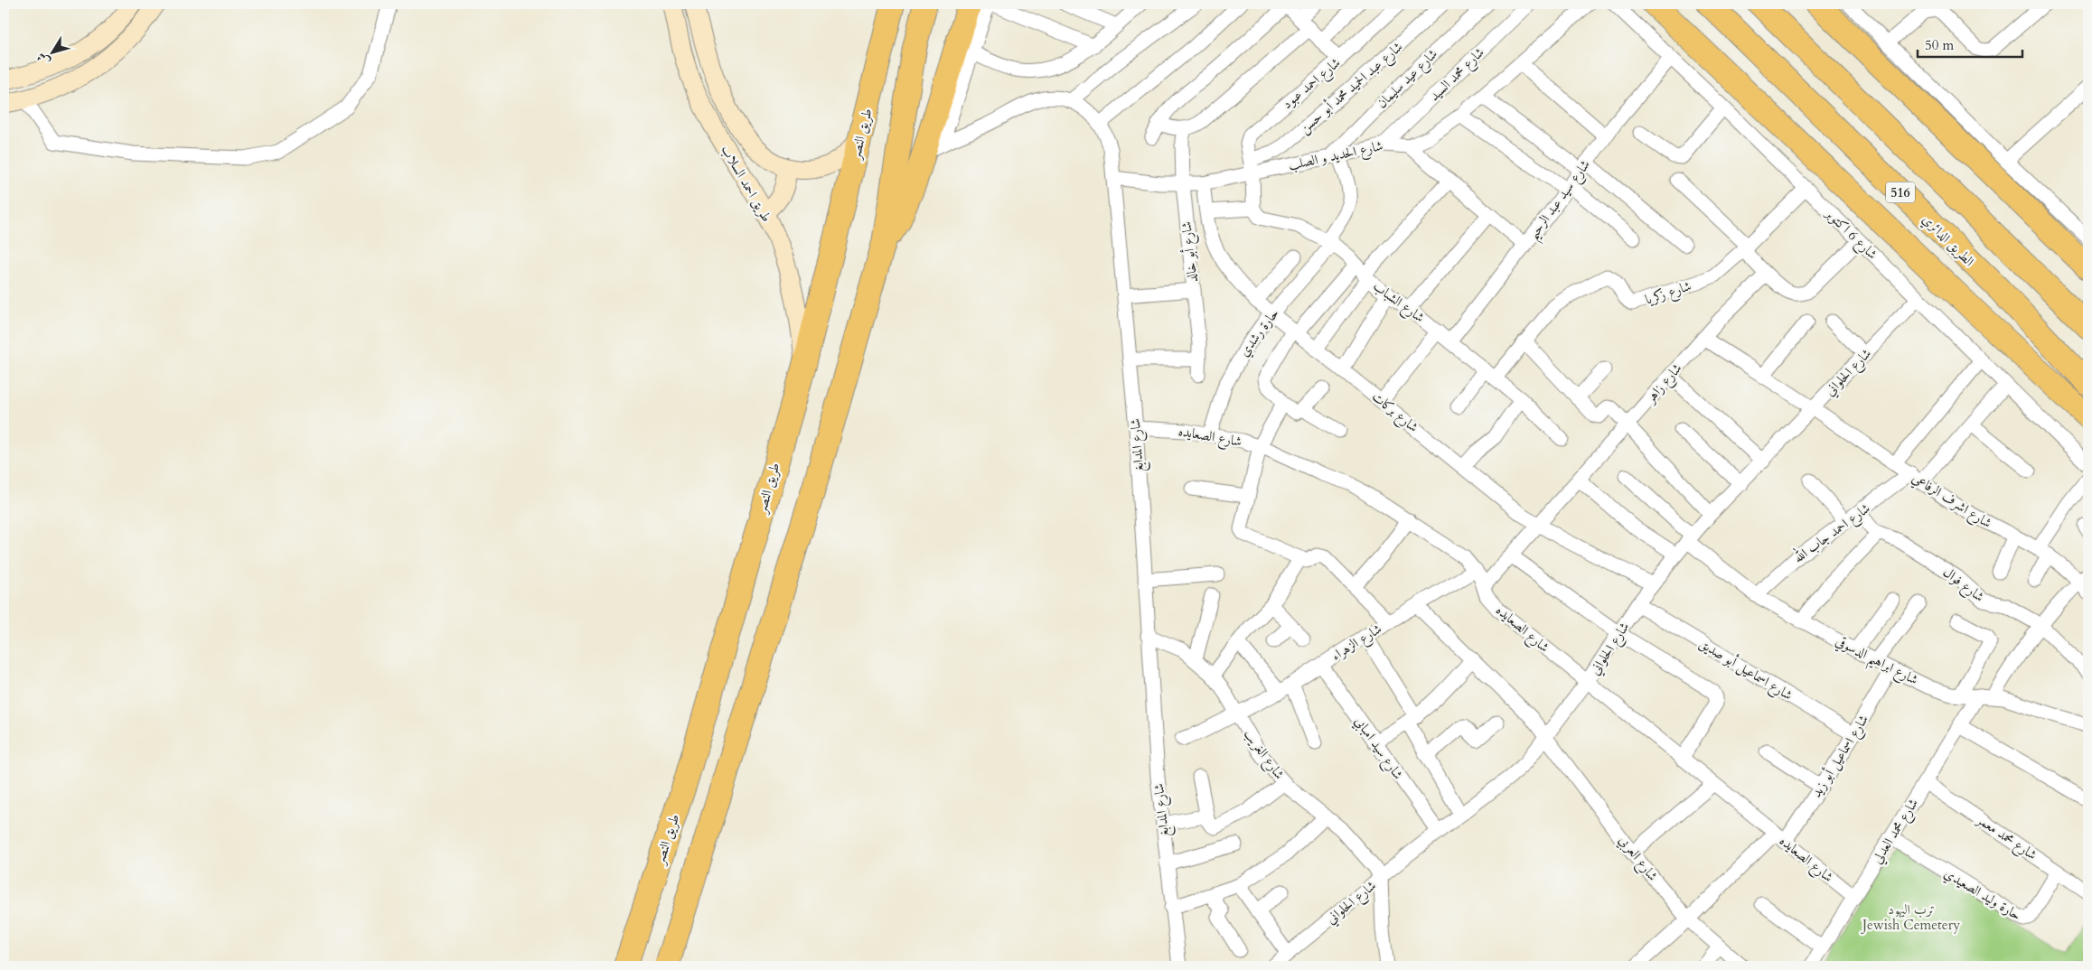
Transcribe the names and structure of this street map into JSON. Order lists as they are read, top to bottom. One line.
{"streets":{"highway":["طريق النصر","516","الطريق الدائري"],"street":["شارع محمد السيد","شارع عيد سليمان","شارع احمد عبود","شارع عبد الحميد محمد أبو حسن","شارع الحديد و الصلب","طريق احمد السلاب","شارع سيد عبد الرحيم","شارع 6 اكتوبر","شارع أبو خالد","شارع زكريا","شارع الشباب","حارة رشدي","شارع الحلواني","شارع زاهر","شارع بركات","شارع الصعايده","شارع المدابغ","شارع اشرف الرفاعي","شارع احمد جاب الله","شارع فوال","شارع الزهراء","شارع ابراهيم الدسوقي","شارع اسماعيل أبو صديق","شارع سيد امبابي","شارع الغريب","شارع اسماعيل أبو زيد","شارع محمد العدلي","شارع محمد معمر","شارع العربي","حارة وليد الصعيدي"]},"crossings":[["شارع محمد السيد","شارع الحديد و الصلب"],["شارع عيد سليمان","شارع الحديد و الصلب"],["شارع عيد سليمان","حارة رشدي"],["شارع احمد عبود","شارع عبد الحميد محمد أبو حسن"],["شارع احمد عبود","شارع الحديد و الصلب"],["شارع عبد الحميد محمد أبو حسن","شارع الحديد و الصلب"],["طريق النصر","طريق احمد السلاب"],["شارع الحديد و الصلب","شارع أبو خالد"],["شارع الحديد و الصلب","حارة رشدي"],["شارع الحديد و الصلب","شارع بركات"],["شارع الحديد و الصلب","شارع المدابغ"],["شارع سيد عبد الرحيم","شارع 6 اكتوبر"],["شارع سيد عبد الرحيم","شارع الشباب"],["شارع 6 اكتوبر","شارع زكريا"],["شارع 6 اكتوبر","شارع الحلواني"],["شارع 6 اكتوبر","شارع احمد جاب الله"],["شارع زكريا","شارع الشباب"],["شارع الشباب","حارة رشدي"],["حارة رشدي","شارع بركات"],["حارة رشدي","شارع الصعايده"],["شارع الحلواني","شارع بركات"],["شارع الحلواني","شارع الصعايده"],["شارع الحلواني","شارع اشرف الرفاعي"],["شارع الحلواني","شارع ابراهيم الدسوقي"],["شارع الحلواني","شارع اسماعيل أبو صديق"],["شارع الحلواني","شارع سيد امبابي"],["شارع الحلواني","شارع الغريب"],["شارع الحلواني","شارع العربي"],["شارع زاهر","شارع بركات"],["شارع زاهر","شارع الصعايده"],["شارع زاهر","شارع اشرف الرفاعي"],["شارع الصعايده","شارع المدابغ"],["شارع الصعايده","شارع الزهراء"],["شارع الصعايده","شارع اسماعيل أبو زيد"],["شارع الصعايده","شارع محمد العدلي"],["شارع المدابغ","شارع الغريب"],["شارع اشرف الرفاعي","شارع احمد جاب الله"],["شارع احمد جاب الله","شارع فوال"],["شارع احمد جاب الله","شارع ابراهيم الدسوقي"],["شارع الزهراء","شارع سيد امبابي"],["شارع الزهراء","شارع الغريب"],["شارع الزهراء","شارع العربي"],["شارع ابراهيم الدسوقي","شارع اسماعيل أبو زيد"],["شارع ابراهيم الدسوقي","شارع محمد العدلي"],["شارع اسماعيل أبو صديق","شارع اسماعيل أبو زيد"],["شارع اسماعيل أبو زيد","شارع العربي"],["شارع محمد العدلي","شارع محمد معمر"],["شارع محمد العدلي","حارة وليد الصعيدي"],["شارع محمد معمر","حارة وليد الصعيدي"]],"parks":["ترب اليهود Jewish Cemetery"],"scale_bar":"50 m","north":"bottom left"}
